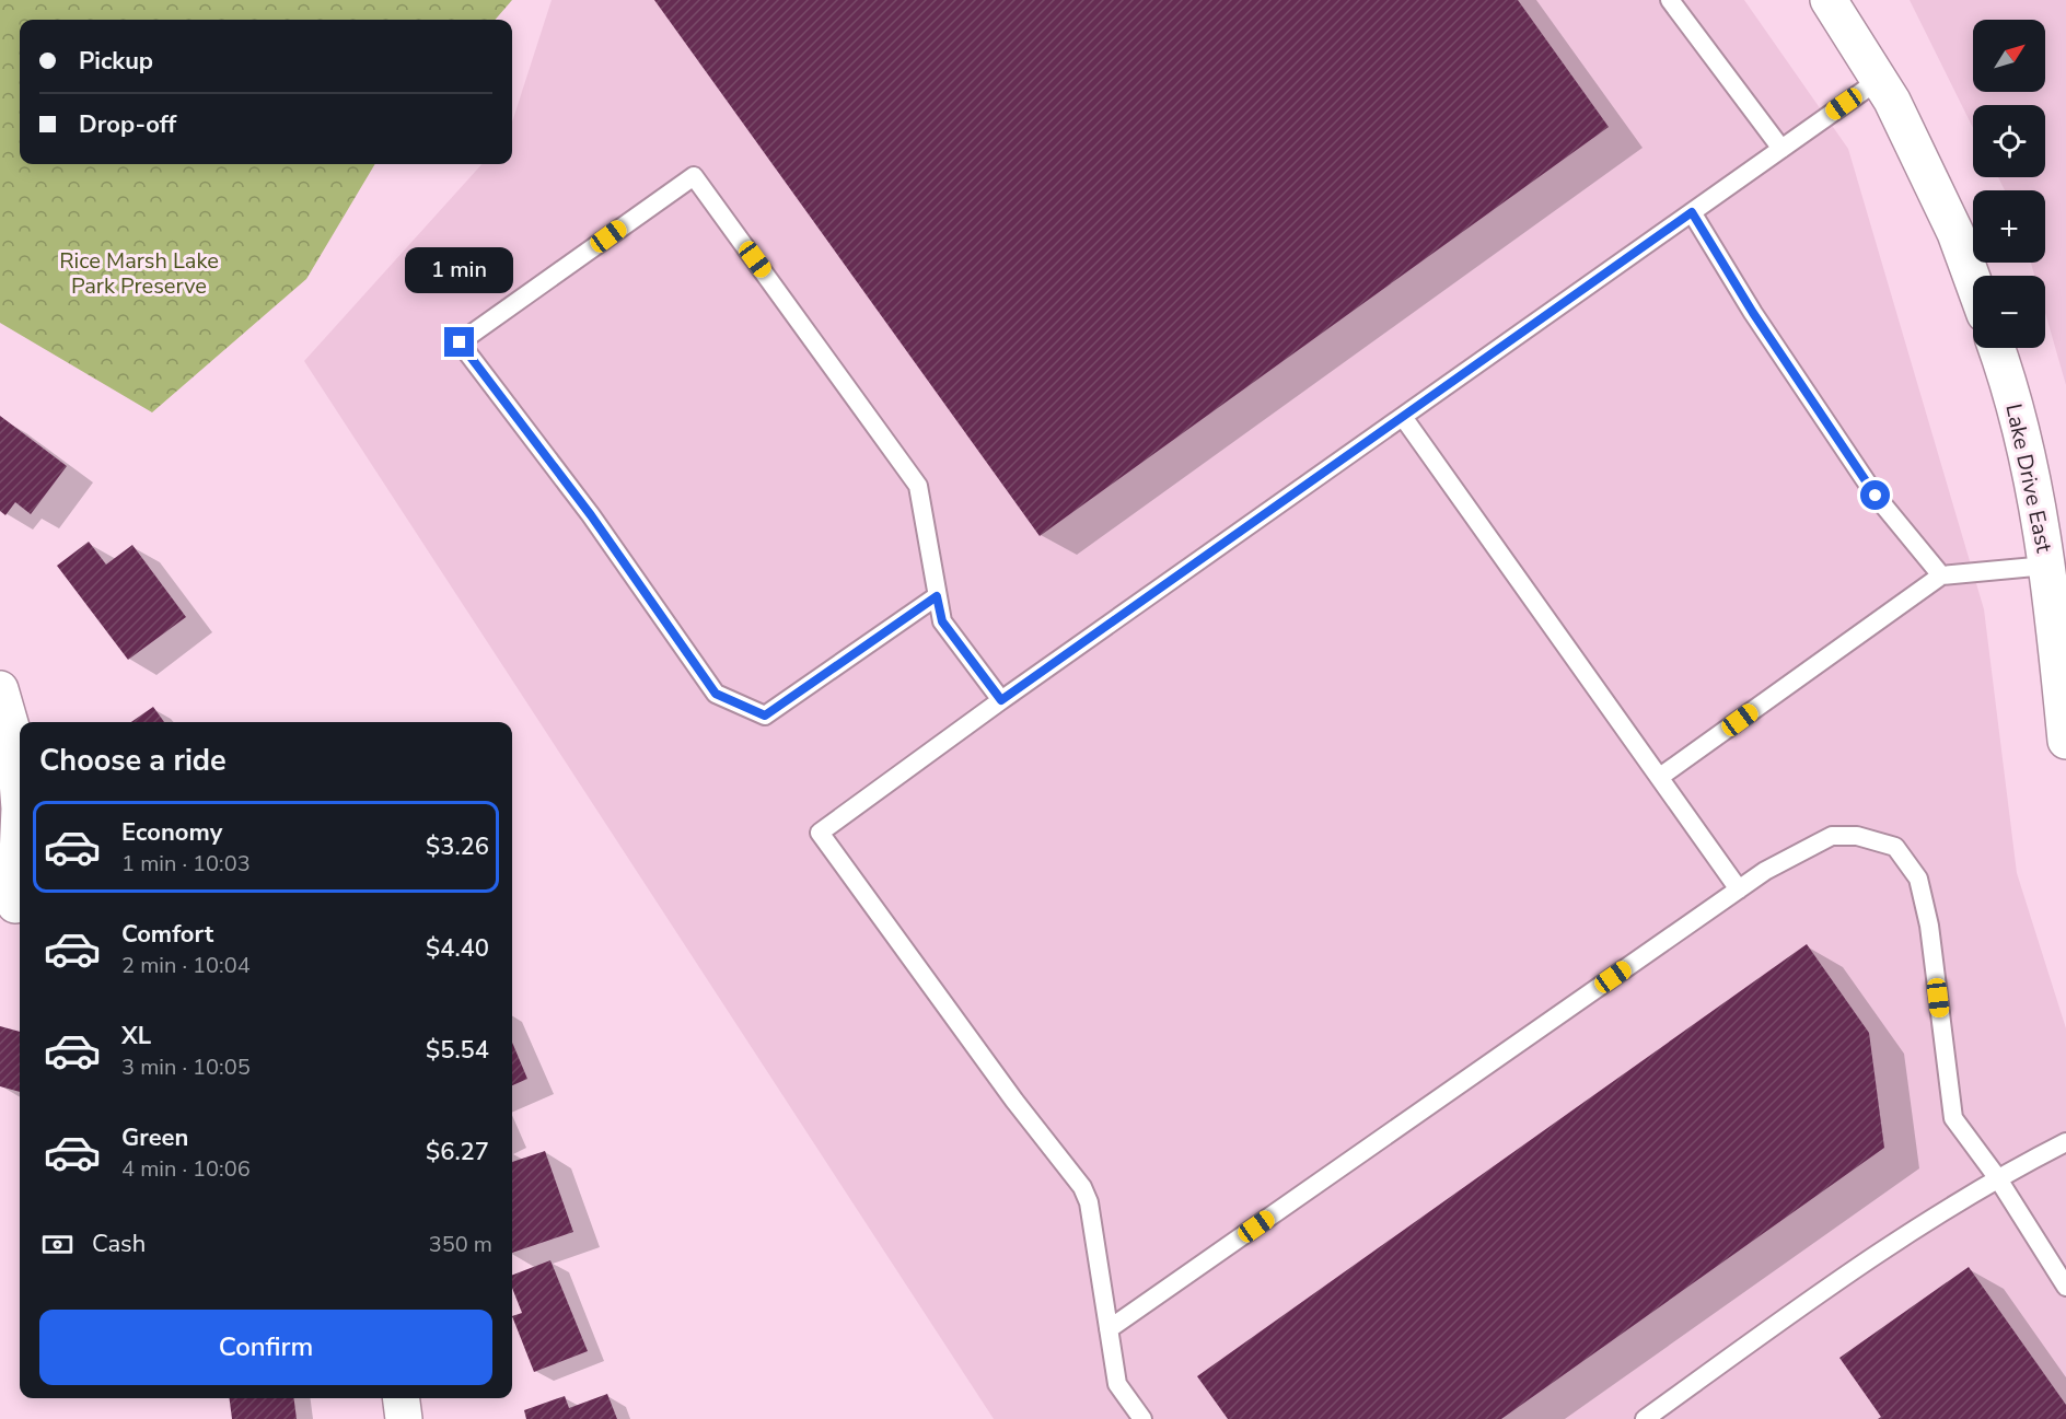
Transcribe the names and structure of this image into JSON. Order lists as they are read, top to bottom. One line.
{"streets":{"street":["Lake Drive East"]},"parks":["Rice Marsh Lake Park Preserve"],"north":"top right","page":{"map_buttons":["+","−"],"banner":["Pickup","Drop-off"],"bubble":"1 min","heading":"Choose a ride","list":[{"name":"Economy","note":"1 min · 10:03","value":"$3.26"},{"name":"Comfort","note":"2 min · 10:04","value":"$4.40"},{"name":"XL","note":"3 min · 10:05","value":"$5.54"},{"name":"Green","note":"4 min · 10:06","value":"$6.27"}],"pay":["Cash","350 m"],"buttons":"Confirm"}}
